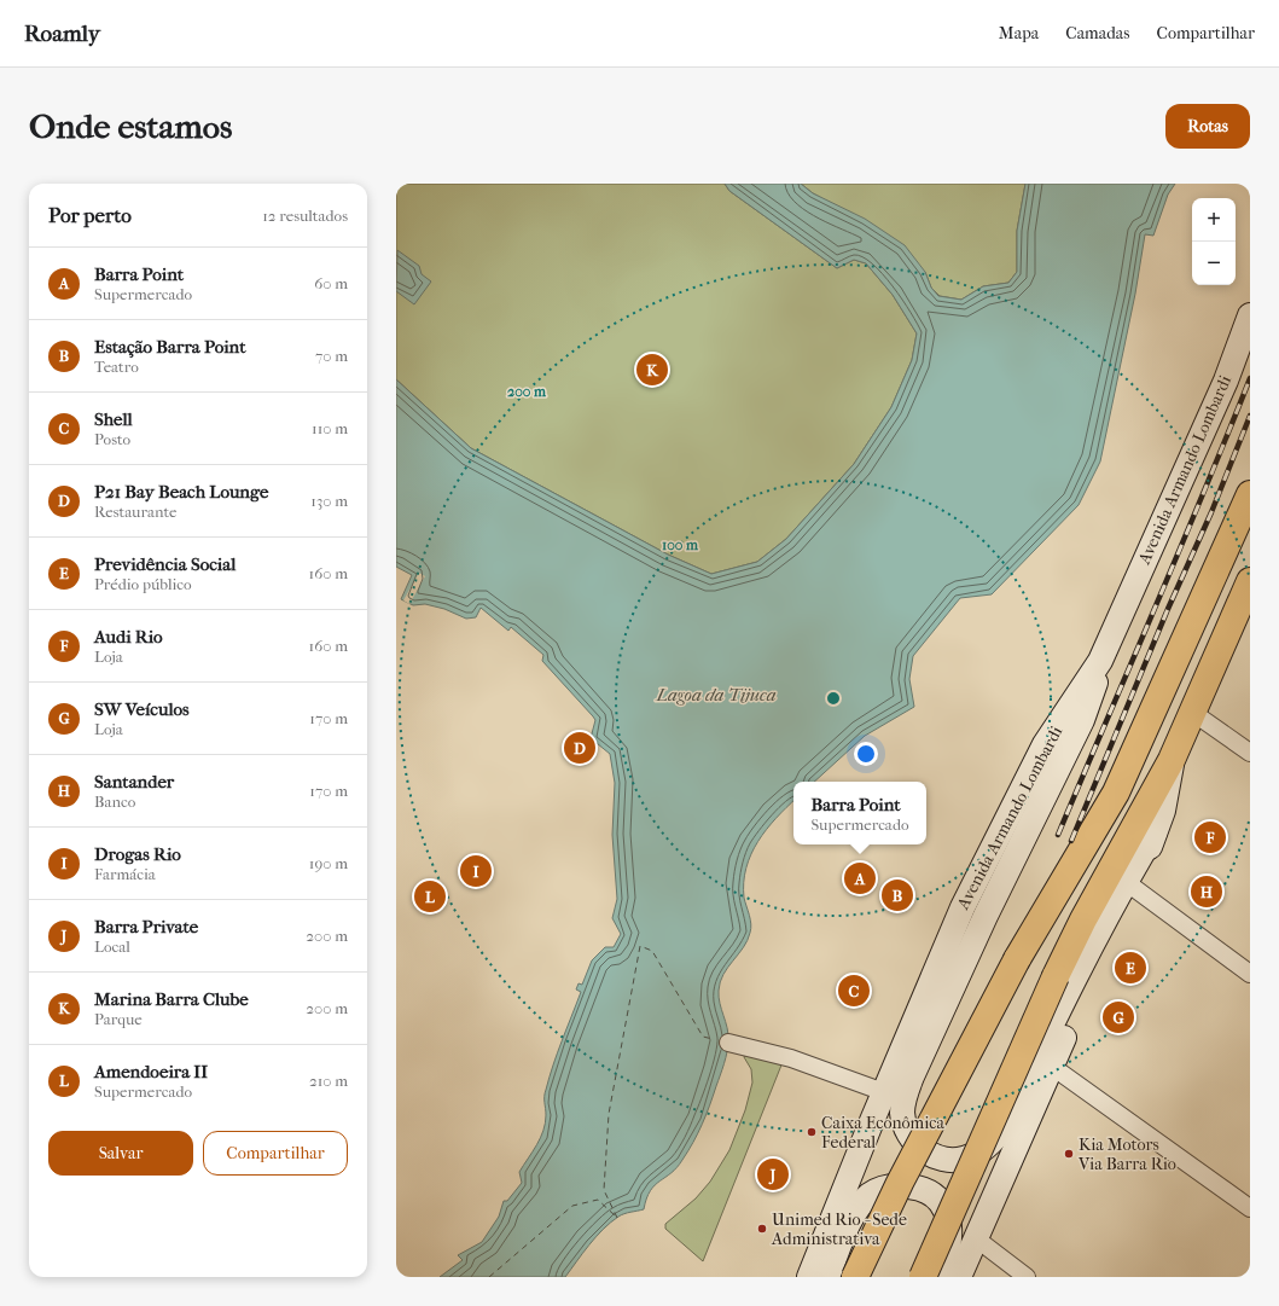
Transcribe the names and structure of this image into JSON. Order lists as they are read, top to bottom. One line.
{"streets":{"main road":["Avenida Armando Lombardi"]},"water":["Lagoa da Tijuca"],"places":["Caixa Econômica Federal","Kia Motors Via Barra Rio","Unimed Rio - Sede Administrativa"],"page":{"header":"Roamly","nav":["Mapa","Camadas","Compartilhar"],"buttons":["Rotas",["Salvar","Compartilhar"]],"title":"Onde estamos","heading":["Por perto","12 resultados"],"map_buttons":["+","−"],"list":[{"mark":"A","name":"Barra Point","note":"Supermercado","value":"60 m"},{"mark":"B","name":"Estação Barra Point","note":"Teatro","value":"70 m"},{"mark":"C","name":"Shell","note":"Posto","value":"110 m"},{"mark":"D","name":"P21 Bay Beach Lounge","note":"Restaurante","value":"130 m"},{"mark":"E","name":"Previdência Social","note":"Prédio público","value":"160 m"},{"mark":"F","name":"Audi Rio","note":"Loja","value":"160 m"},{"mark":"G","name":"SW Veículos","note":"Loja","value":"170 m"},{"mark":"H","name":"Santander","note":"Banco","value":"170 m"},{"mark":"I","name":"Drogas Rio","note":"Farmácia","value":"190 m"},{"mark":"J","name":"Barra Private","note":"Local","value":"200 m"},{"mark":"K","name":"Marina Barra Clube","note":"Parque","value":"200 m"},{"mark":"L","name":"Amendoeira II","note":"Supermercado","value":"210 m"}],"pins":["K","D","F","I","A","H","B","L","E","C","G","J"],"popup":["Barra Point","Supermercado"]},"rings":["200 m","100 m"]}
